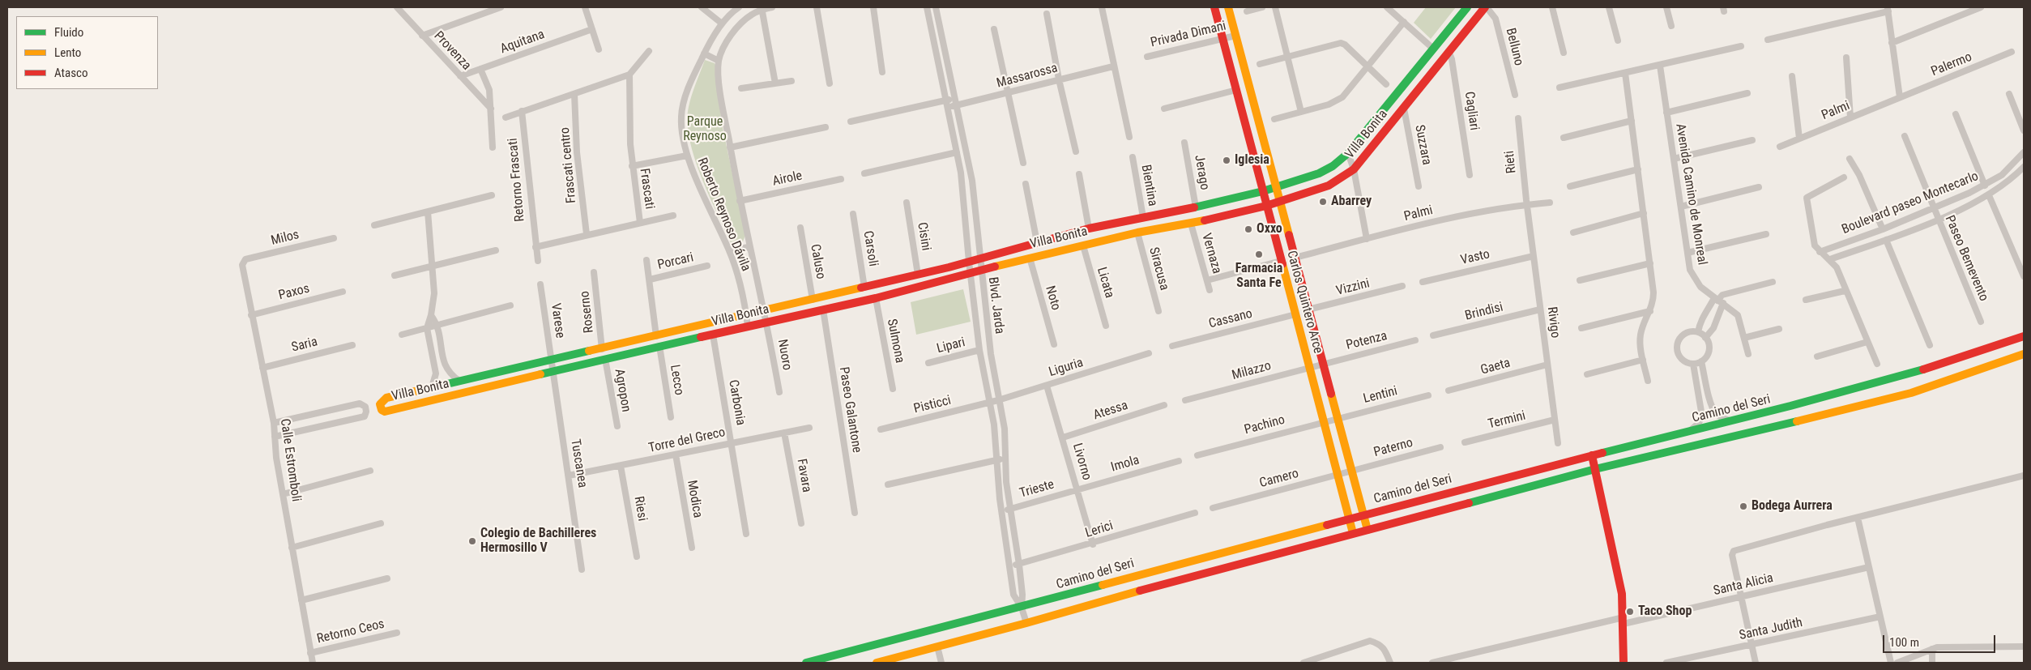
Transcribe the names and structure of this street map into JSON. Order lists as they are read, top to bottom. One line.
{"streets":{"main road":["Villa Bonita","Carlos Quintero Arce","Camino del Seri"],"street":["Privada Dimani","Aquitana","Belluno","Provenza","Palermo","Massarossa","Cagliari","Palmi","Suzzara","Rieti","Frascati centro","Jerago","Airole","Retorno Frascati","Bientina","Frascati","Avenida Camino de Monreal","Boulevard paseo Montecarlo","Roberto Reynoso Dávila","Cisini","Milos","Carsoli","Vernaza","Vasto","Paseo Bemevento","Porcari","Caluso","Siracusa","Licata","Vizzini","Paxos","Noto","Blvd. Jarda","Roserno","Brindisi","Cassano","Varese","Rivigo","Sulmona","Potenza","Saria","Lipari","Nuoro","Gaeta","Liguria","Milazzo","Lecco","Agropon","Lentini","Carbonia","Pisticci","Paseo Galantone","Atessa","Termini","Pachino","Torre del Greco","Paterno","Calle Estromboli","Livorno","Tuscanea","Imola","Favara","Camero","Trieste","Modica","Riesi","Lerici","Santa Alicia","Santa Judith","Retorno Ceos"]},"crossings":[["Privada Dimani","Carlos Quintero Arce"],["Aquitana","Provenza"],["Belluno","Villa Bonita"],["Palermo","Palmi"],["Massarossa","Blvd. Jarda"],["Cagliari","Villa Bonita"],["Palmi","Rieti"],["Palmi","Carlos Quintero Arce"],["Palmi","Rivigo"],["Villa Bonita","Suzzara"],["Villa Bonita","Jerago"],["Villa Bonita","Bientina"],["Villa Bonita","Roberto Reynoso Dávila"],["Villa Bonita","Cisini"],["Villa Bonita","Carsoli"],["Villa Bonita","Vernaza"],["Villa Bonita","Caluso"],["Villa Bonita","Siracusa"],["Villa Bonita","Licata"],["Villa Bonita","Noto"],["Villa Bonita","Carlos Quintero Arce"],["Villa Bonita","Blvd. Jarda"],["Villa Bonita","Roserno"],["Villa Bonita","Varese"],["Villa Bonita","Sulmona"],["Villa Bonita","Nuoro"],["Villa Bonita","Lecco"],["Villa Bonita","Agropon"],["Villa Bonita","Carbonia"],["Villa Bonita","Paseo Galantone"],["Villa Bonita","Tuscanea"],["Rieti","Rivigo"],["Frascati centro","Frascati"],["Airole","Roberto Reynoso Dávila"],["Retorno Frascati","Frascati"],["Boulevard paseo Montecarlo","Paseo Bemevento"],["Roberto Reynoso Dávila","Nuoro"],["Milos","Calle Estromboli"],["Vasto","Rivigo"],["Vizzini","Carlos Quintero Arce"],["Paxos","Calle Estromboli"],["Carlos Quintero Arce","Cassano"],["Carlos Quintero Arce","Potenza"],["Carlos Quintero Arce","Milazzo"],["Carlos Quintero Arce","Lentini"],["Carlos Quintero Arce","Camino del Seri"],["Carlos Quintero Arce","Pachino"],["Carlos Quintero Arce","Paterno"],["Carlos Quintero Arce","Camero"],["Blvd. Jarda","Lipari"],["Blvd. Jarda","Liguria"],["Blvd. Jarda","Pisticci"],["Blvd. Jarda","Camino del Seri"],["Blvd. Jarda","Trieste"],["Blvd. Jarda","Lerici"],["Brindisi","Rivigo"],["Varese","Tuscanea"],["Rivigo","Gaeta"],["Rivigo","Termini"],["Potenza","Milazzo"],["Saria","Calle Estromboli"],["Liguria","Pisticci"],["Liguria","Livorno"],["Lentini","Pachino"],["Carbonia","Torre del Greco"],["Atessa","Livorno"],["Torre del Greco","Tuscanea"],["Torre del Greco","Favara"],["Torre del Greco","Modica"],["Torre del Greco","Riesi"],["Paterno","Camero"],["Calle Estromboli","Retorno Ceos"],["Livorno","Imola"],["Livorno","Trieste"],["Livorno","Lerici"],["Imola","Trieste"]],"parks":["Parque Reynoso"],"places":["Iglesia","Abarrey","Oxxo","Farmacia Santa Fe","Bodega Aurrera","Colegio de Bachilleres Hermosillo V","Taco Shop"],"legend":["Fluido","Lento","Atasco"],"scale_bar":"100 m"}
